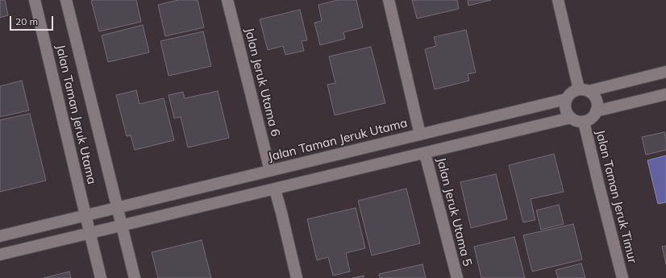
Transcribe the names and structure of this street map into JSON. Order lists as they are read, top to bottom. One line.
{"streets":{"street":["Jalan Jeruk Utama 6","Jalan Taman Jeruk Utama","Jalan Taman Jeruk Timur","Jalan Jeruk Utama 5"]},"crossings":[["Jalan Jeruk Utama 6","Jalan Taman Jeruk Utama"],["Jalan Taman Jeruk Utama","Jalan Taman Jeruk Timur"]],"scale_bar":"20 m"}
